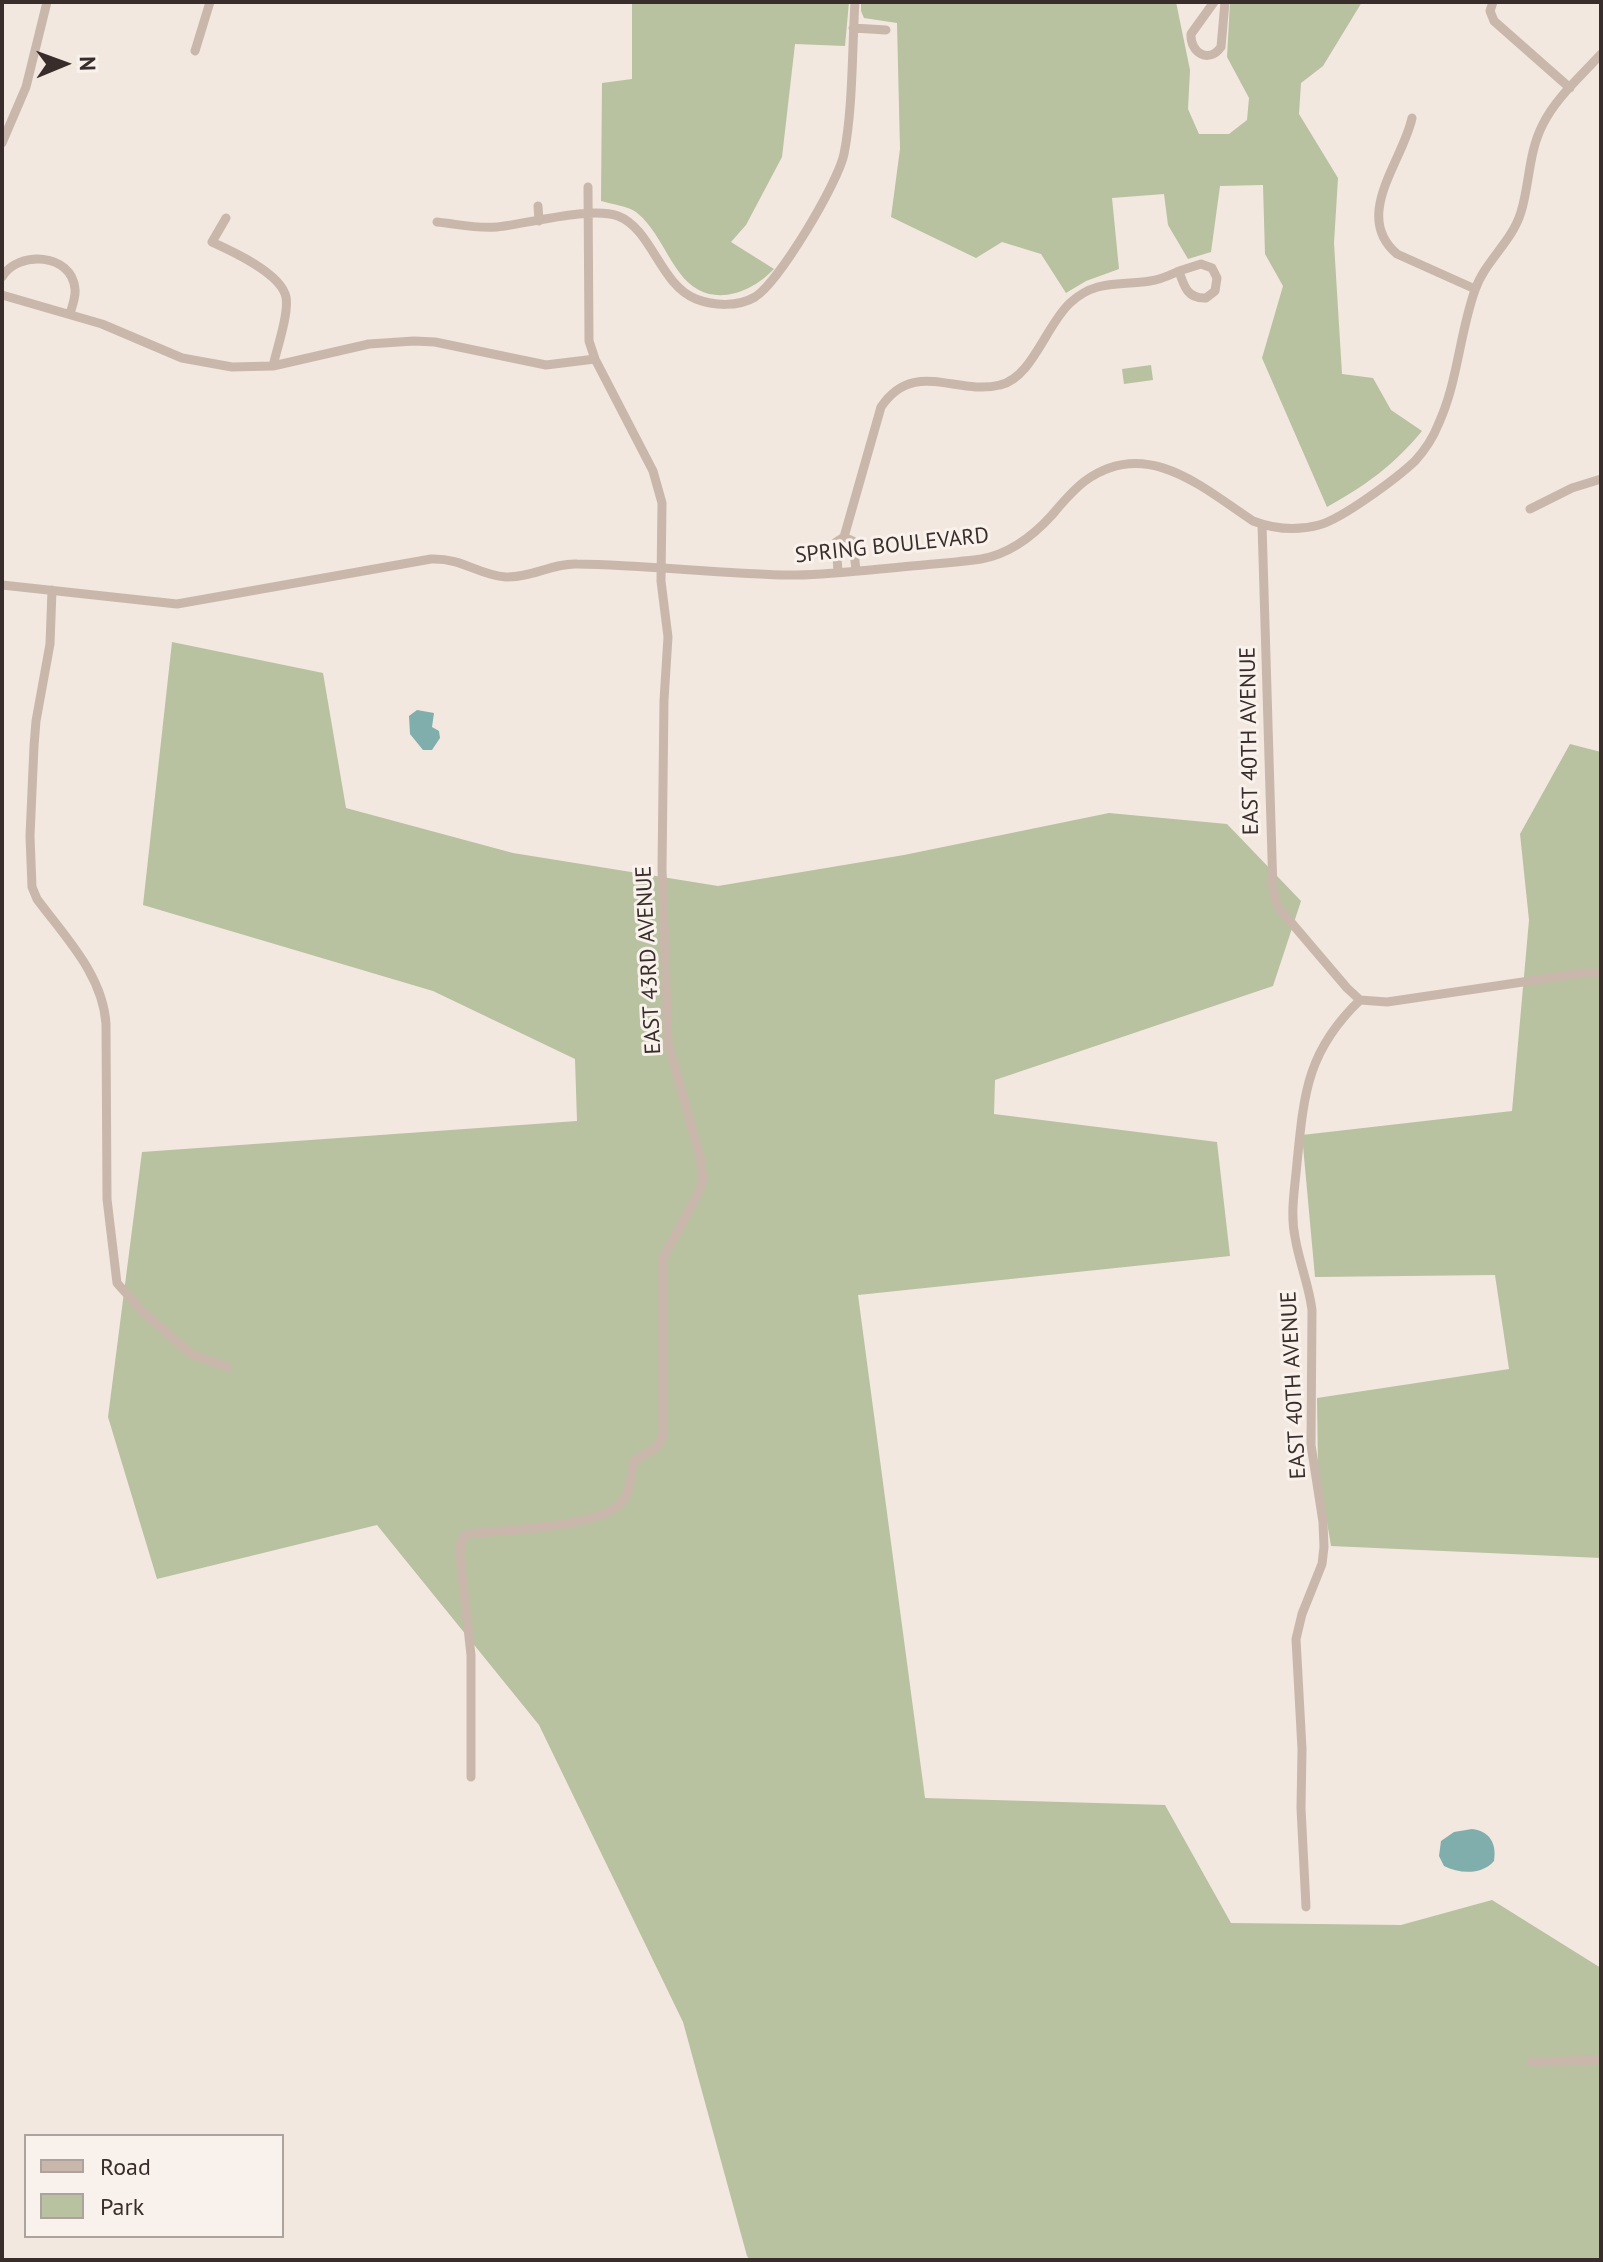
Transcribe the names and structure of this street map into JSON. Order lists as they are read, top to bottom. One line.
{"streets":{"street":["SPRING BOULEVARD","EAST 40TH AVENUE","EAST 43RD AVENUE"]},"crossings":[["SPRING BOULEVARD","EAST 40TH AVENUE"],["SPRING BOULEVARD","EAST 43RD AVENUE"]],"legend":["Road","Park"],"north":"right"}
